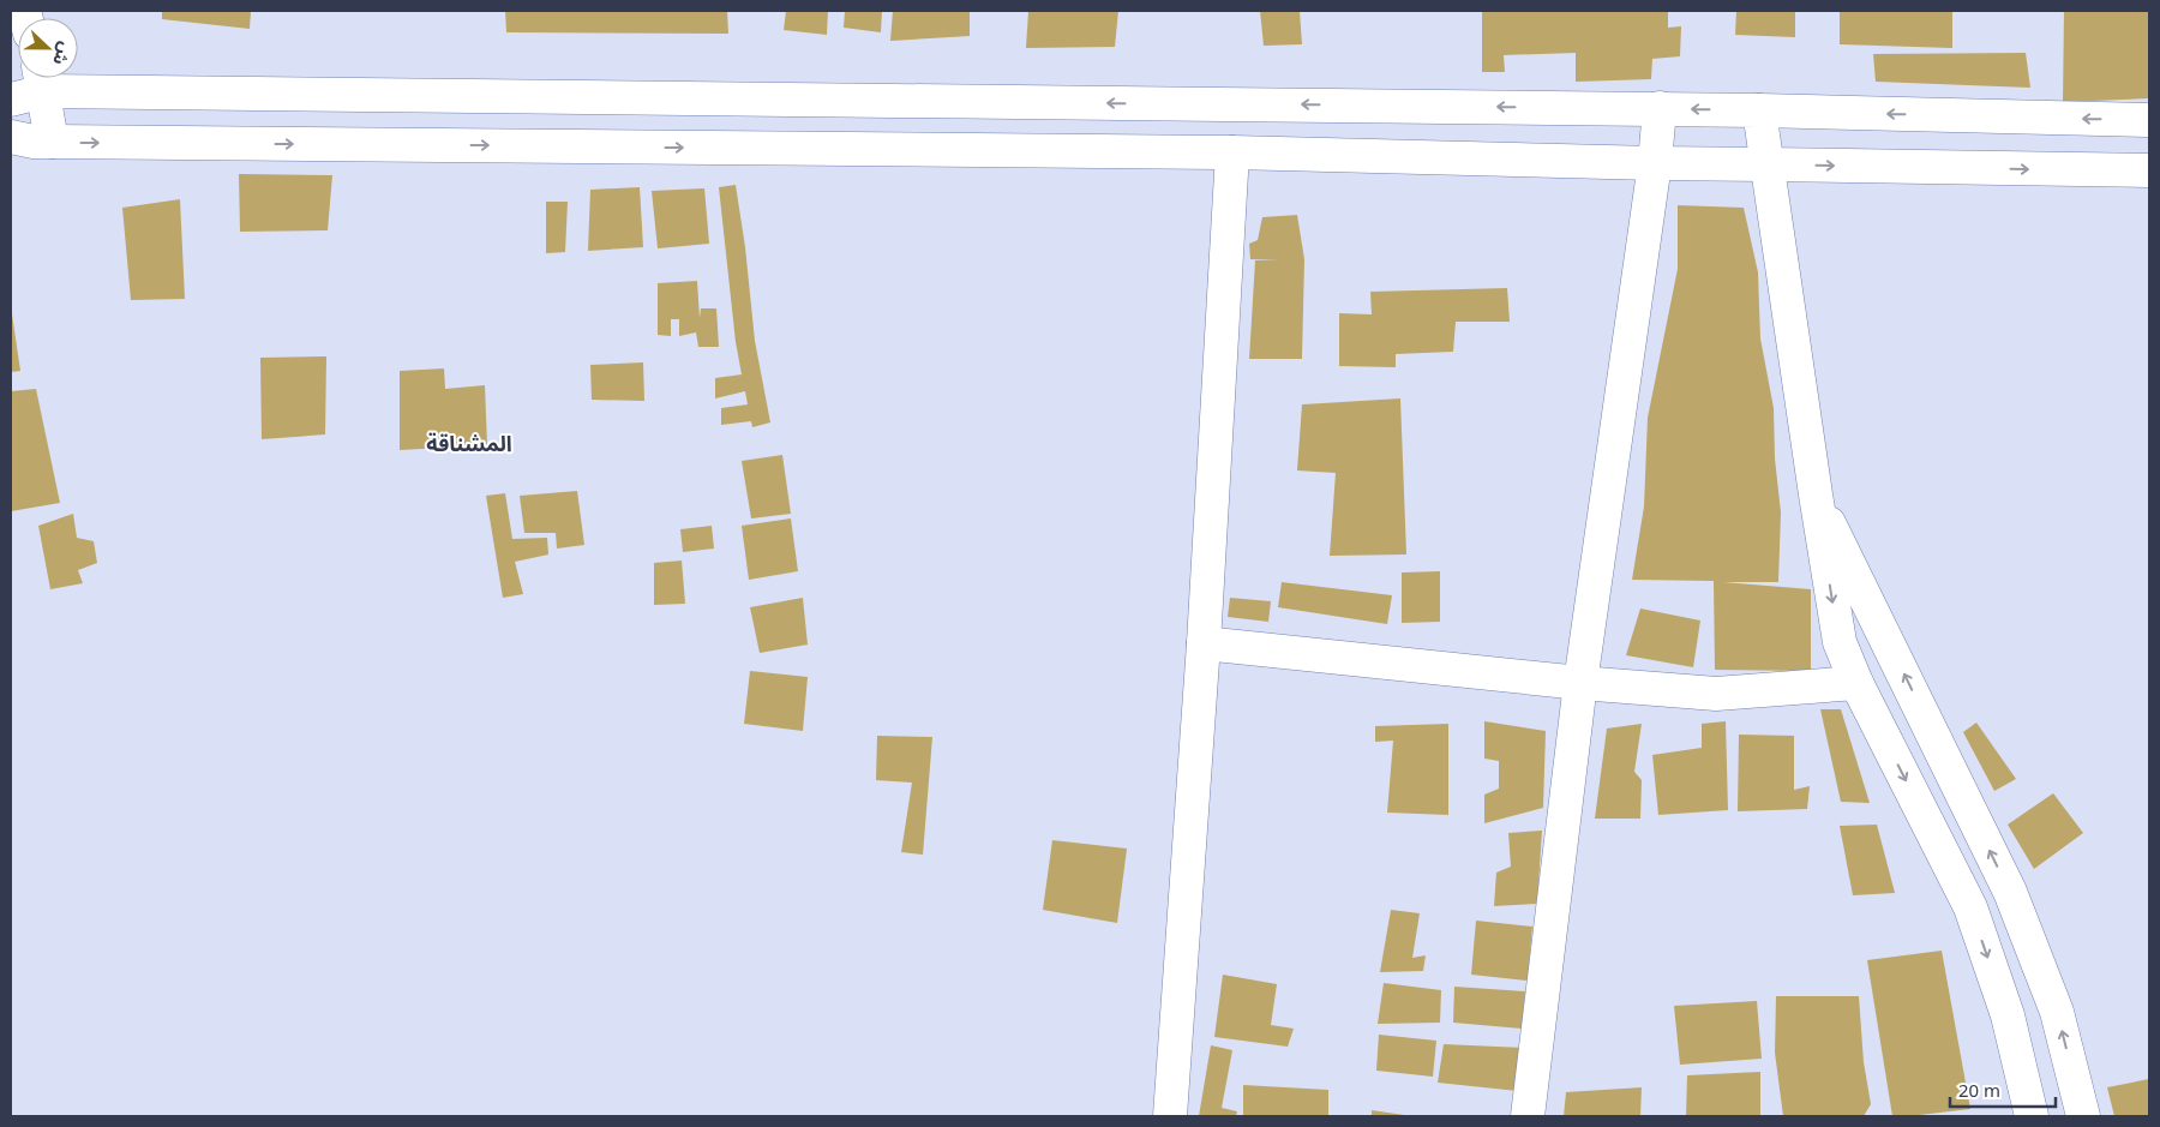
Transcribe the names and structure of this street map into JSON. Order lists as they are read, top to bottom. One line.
{"districts":["المشناقة"],"scale_bar":"20 m","north":"right"}
